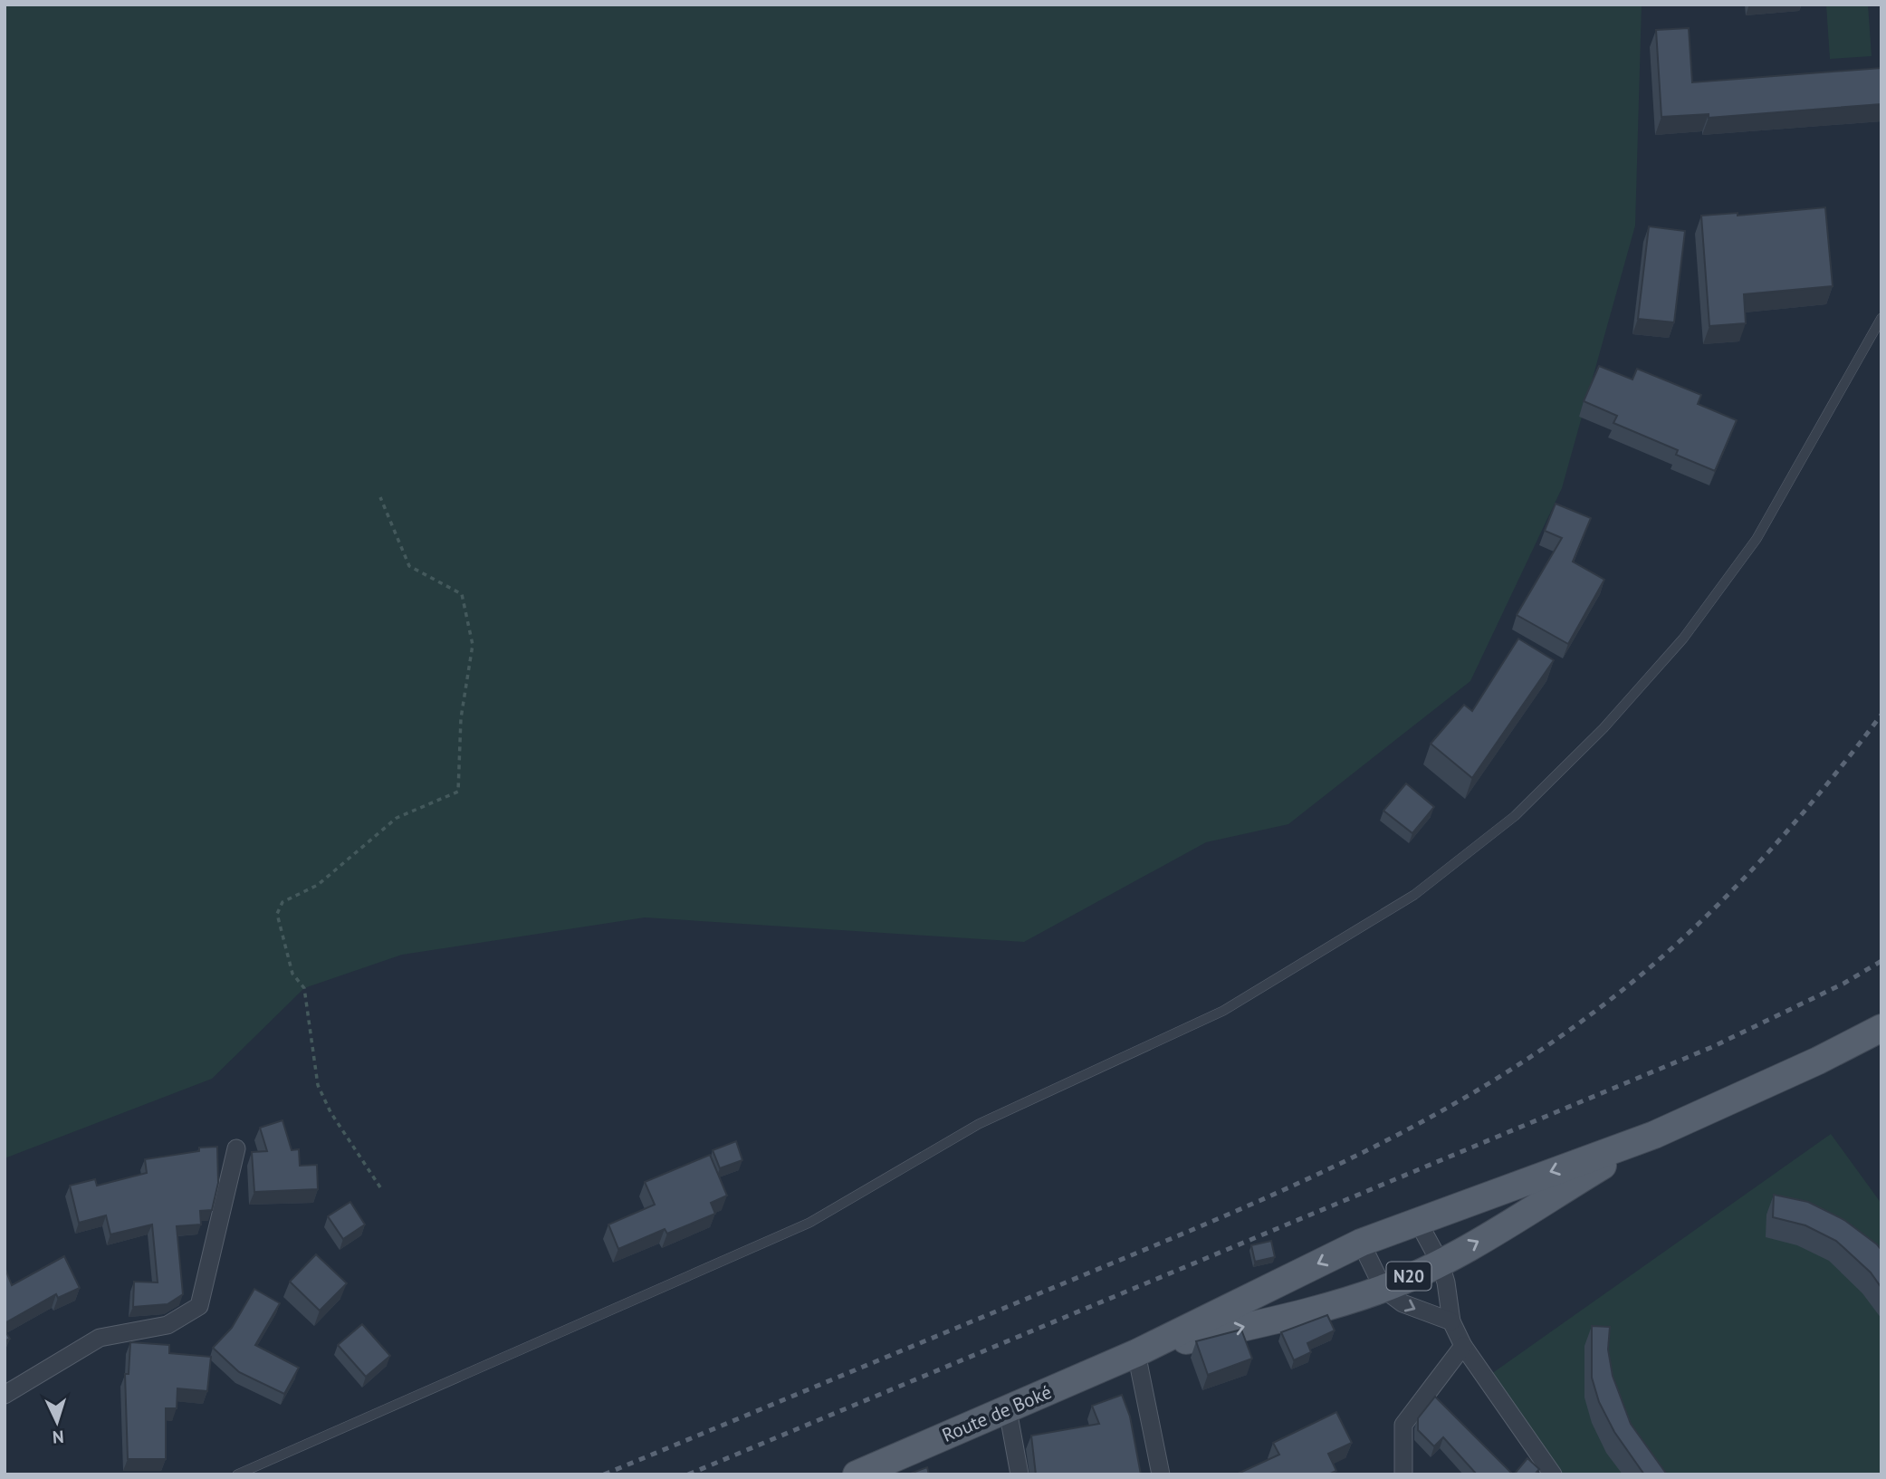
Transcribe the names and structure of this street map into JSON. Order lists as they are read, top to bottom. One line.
{"streets":{"main road":["N20","Route de Boké"]},"crossings":[["N20","Route de Boké"]],"north":"bottom"}
